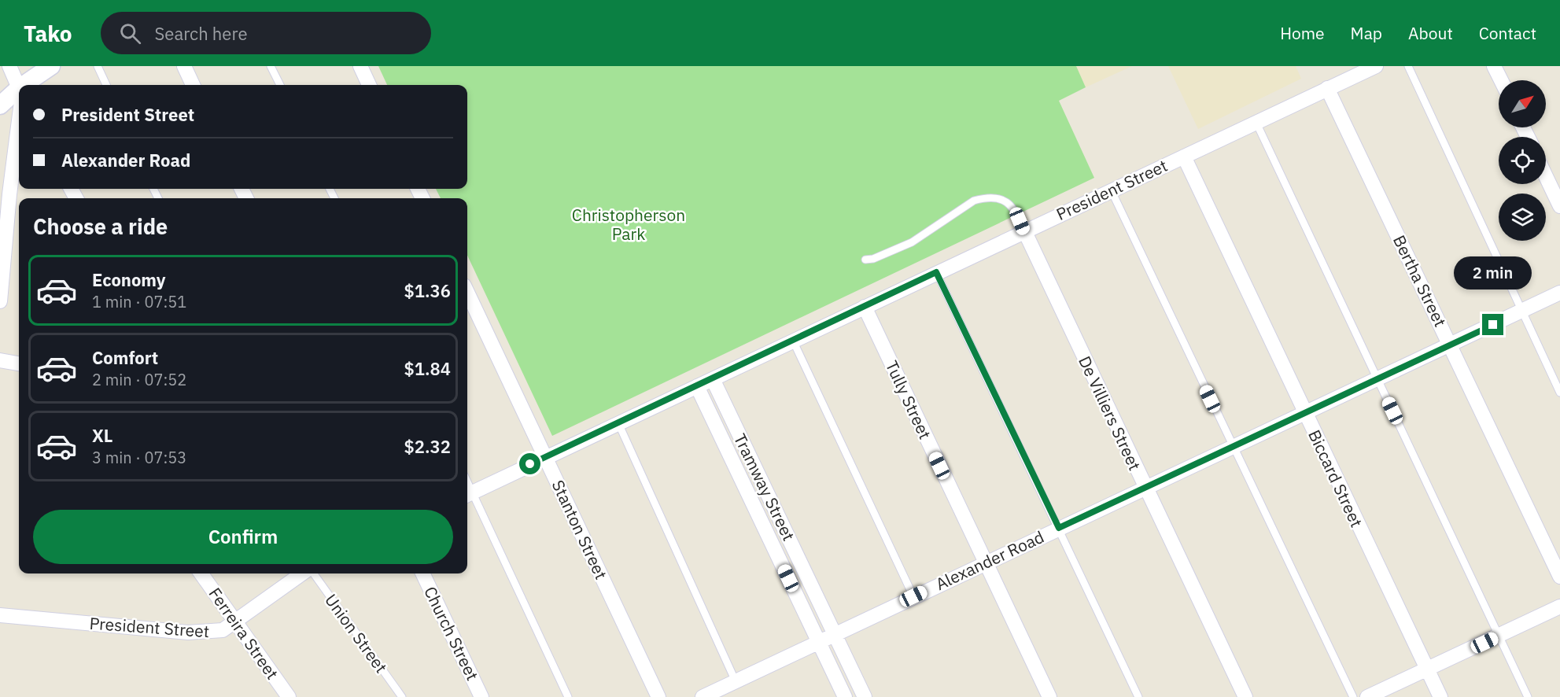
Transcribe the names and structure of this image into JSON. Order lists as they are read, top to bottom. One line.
{"streets":{"street":["President Street","Bertha Street","Tully Street","De Villiers Street","Biccard Street","Tramway Street","Stanton Street","Alexander Road","Ferreira Street","Church Street"],"lane":["Union Street"]},"crossings":[["President Street","Bertha Street"],["President Street","Tully Street"],["President Street","De Villiers Street"],["President Street","Biccard Street"],["President Street","Tramway Street"],["President Street","Stanton Street"],["President Street","Ferreira Street"],["Bertha Street","Alexander Road"],["Tully Street","Alexander Road"],["De Villiers Street","Alexander Road"],["Biccard Street","Alexander Road"],["Tramway Street","Alexander Road"]],"parks":["Christopherson Park"],"north":"top right","page":{"header":"Tako","search":"Search here","nav":["Home","Map","About","Contact"],"banner":["President Street","Alexander Road"],"heading":"Choose a ride","list":[{"name":"Economy","note":"1 min · 07:51","value":"$1.36"},{"name":"Comfort","note":"2 min · 07:52","value":"$1.84"},{"name":"XL","note":"3 min · 07:53","value":"$2.32"}],"bubble":"2 min","buttons":"Confirm"}}
